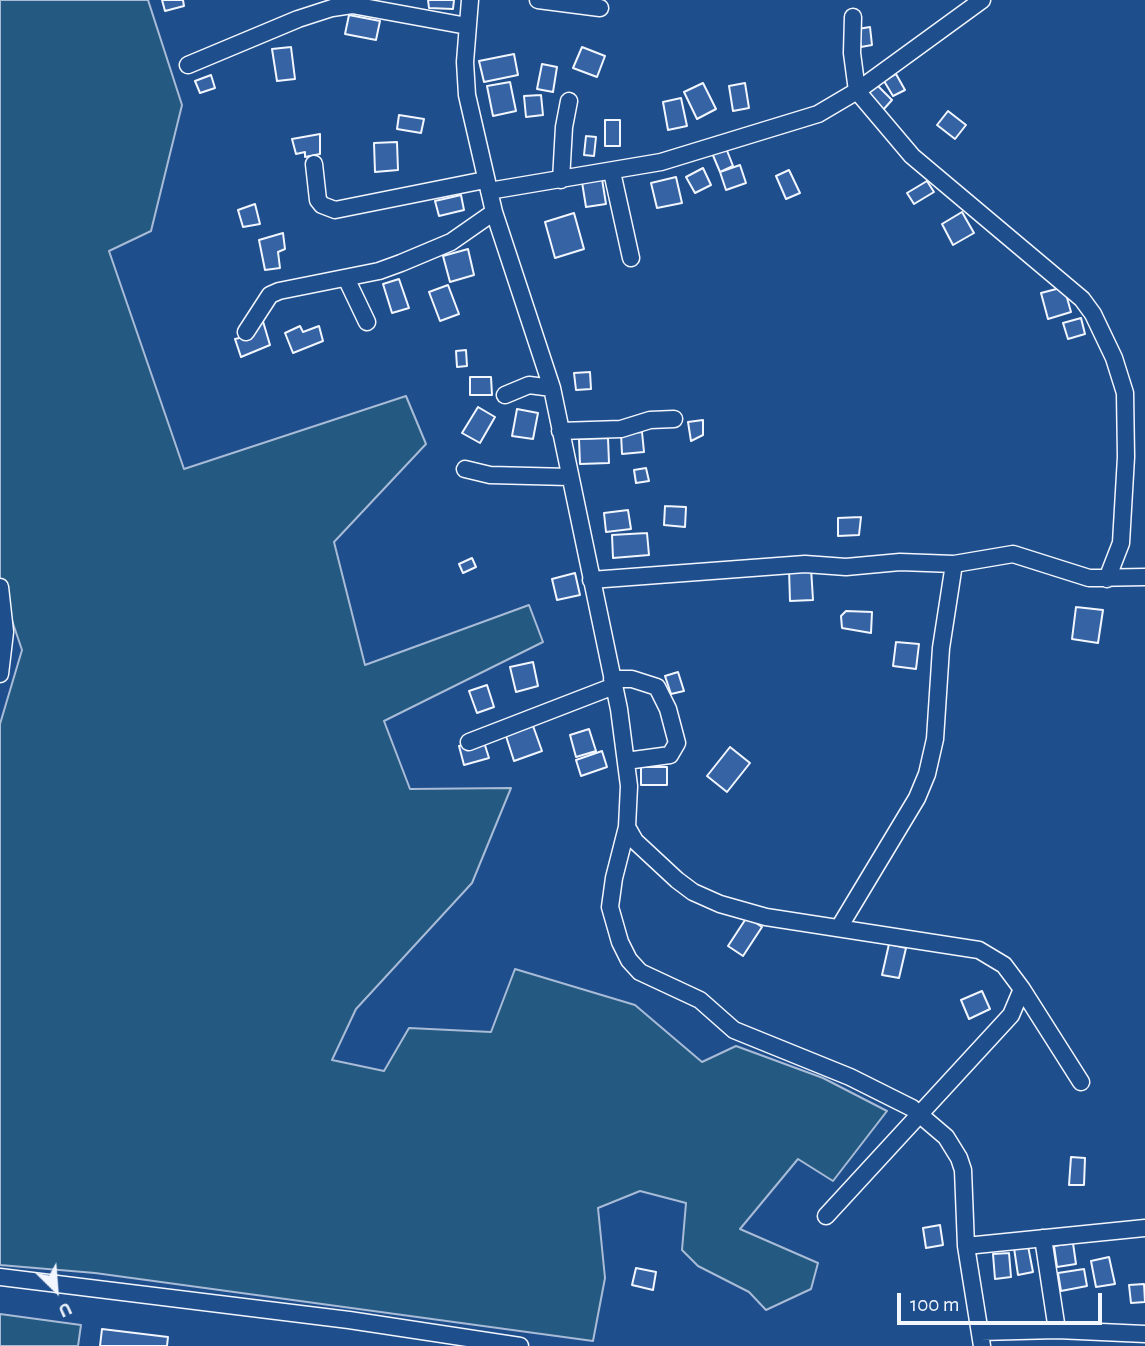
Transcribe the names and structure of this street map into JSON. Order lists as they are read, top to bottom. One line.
{"scale_bar":"100 m","north":"bottom right"}
